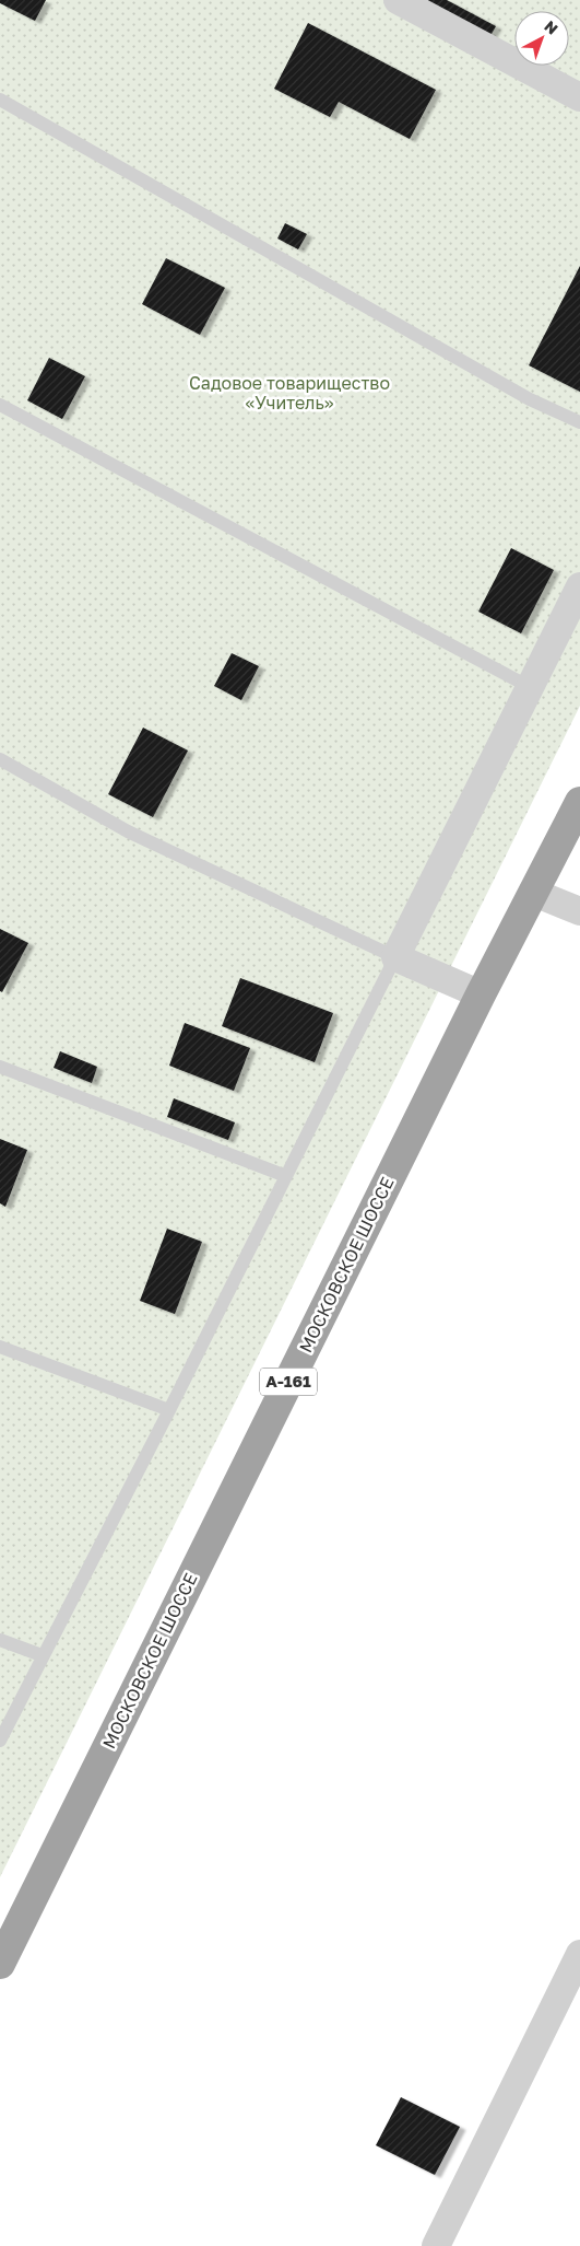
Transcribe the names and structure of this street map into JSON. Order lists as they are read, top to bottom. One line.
{"streets":{"highway":["МОСКОВСКОЕ ШОССЕ","А-161"]},"parks":["Садовое товарищество «Учитель»"],"north":"top right"}
